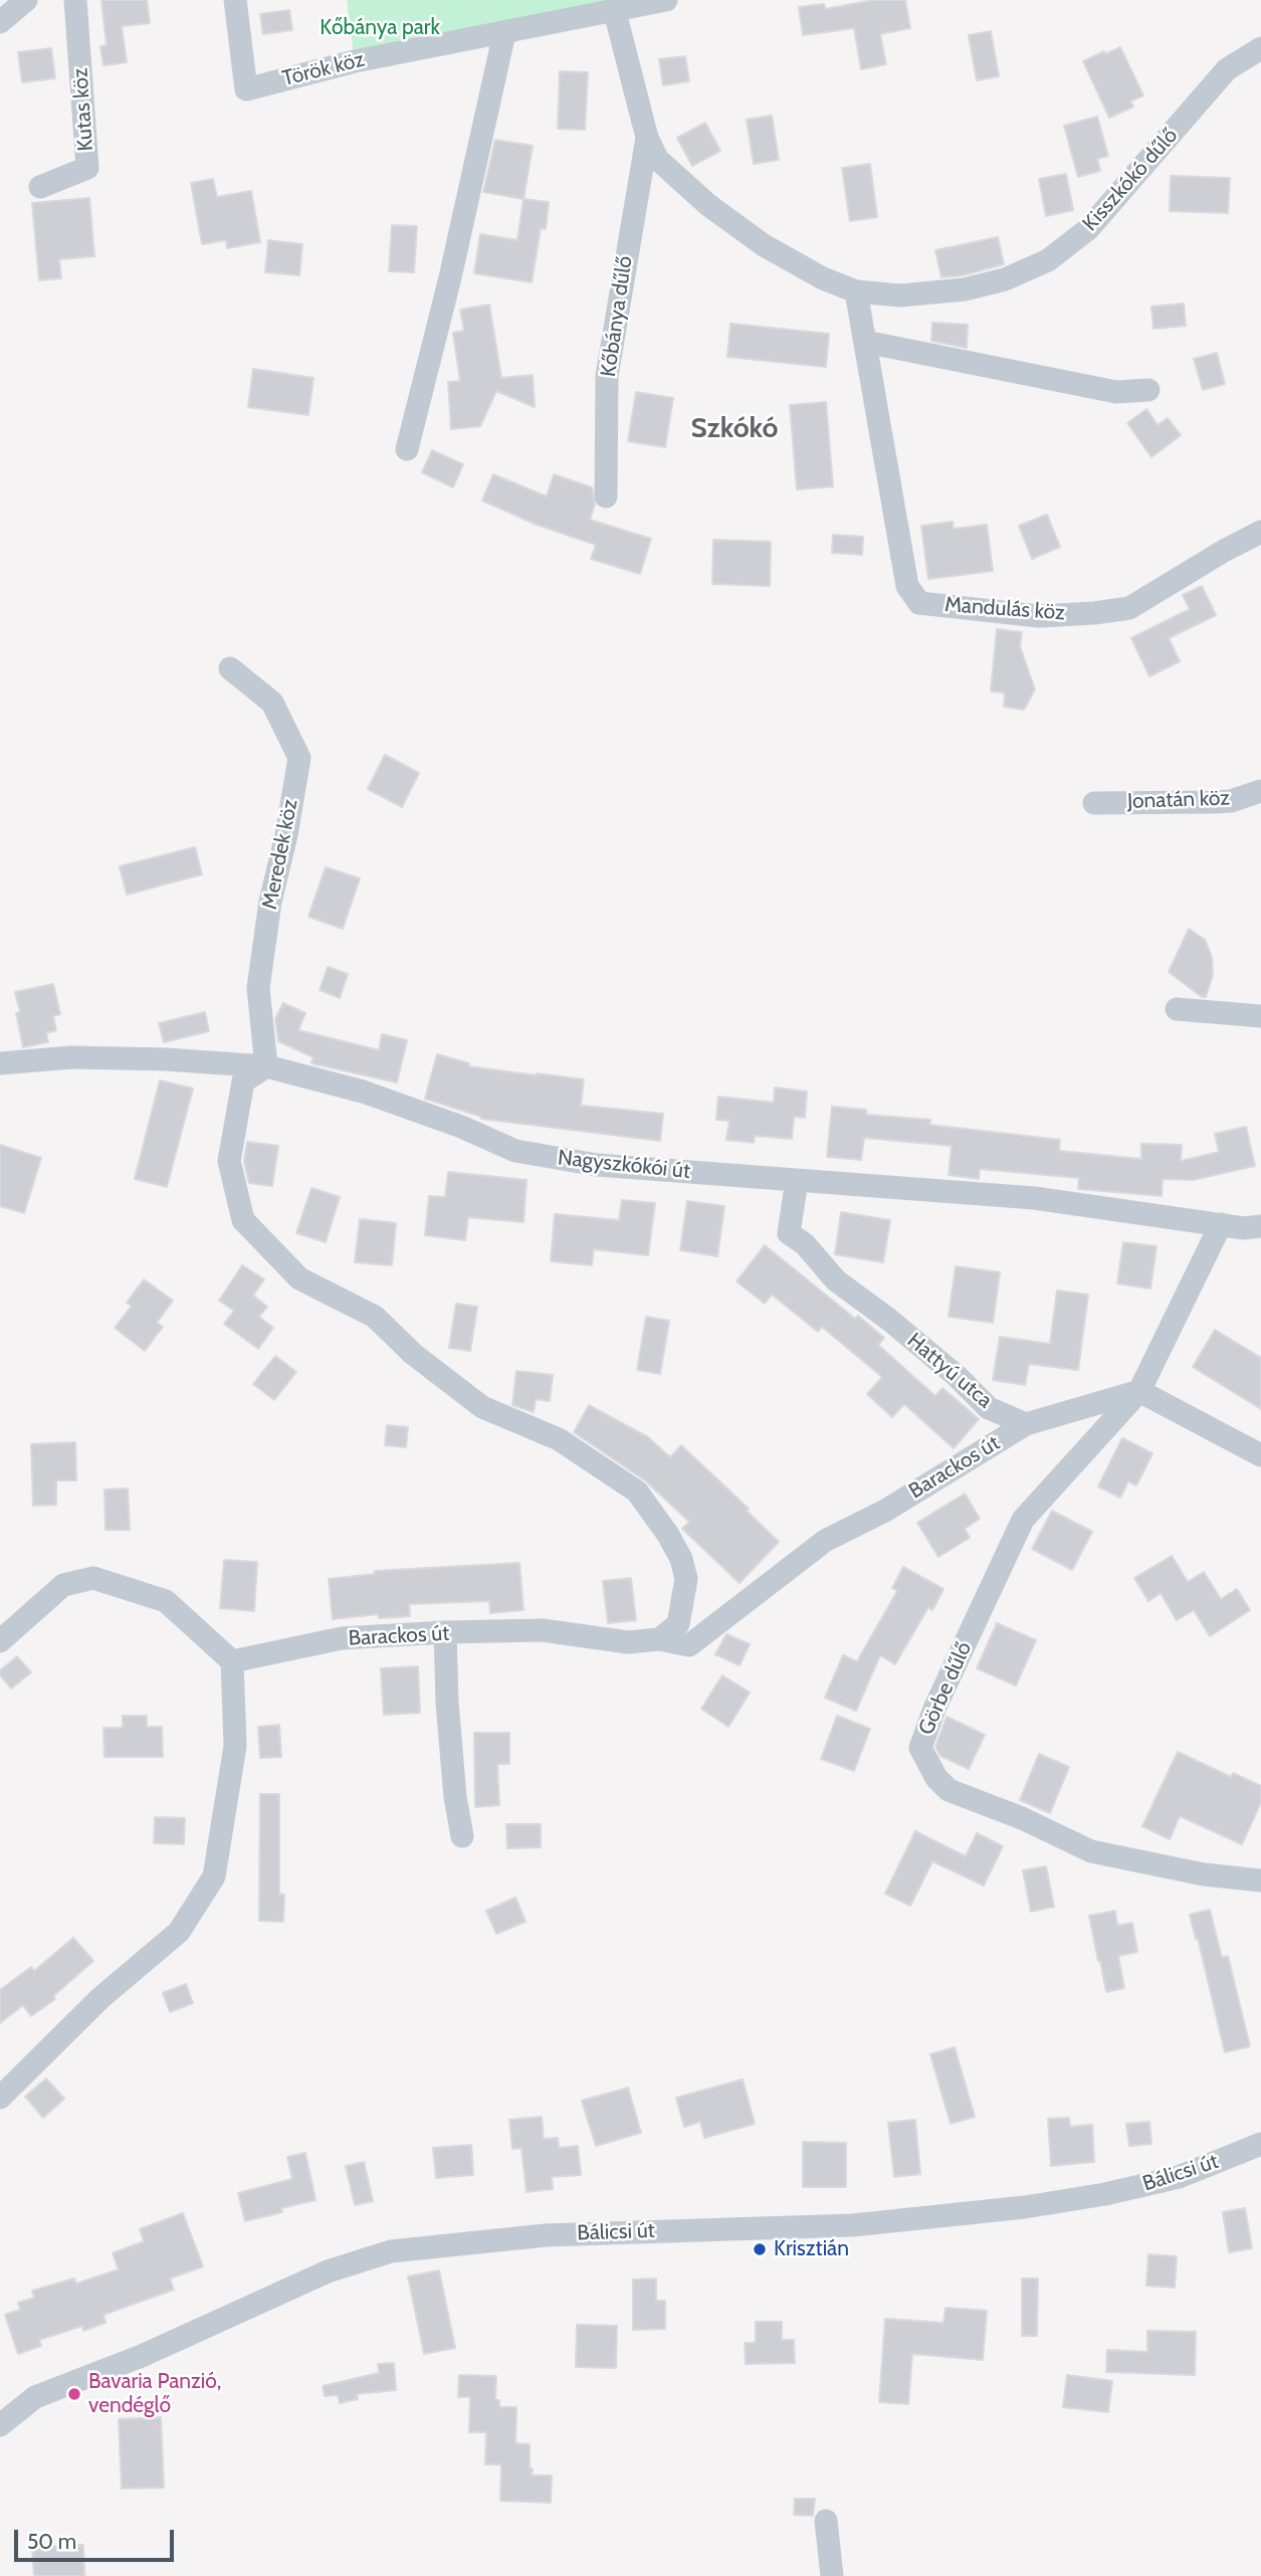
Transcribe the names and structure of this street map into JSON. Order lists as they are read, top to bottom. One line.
{"streets":{"street":["Török köz","Kutas köz","Kisszkókó dűlő","Kőbánya dűlő","Mandulás köz","Jonatán köz","Meredek köz","Nagyszkókói út","Hattyú utca","Barackos út","Görbe dűlő","Bálicsi út"]},"crossings":[["Kisszkókó dűlő","Kőbánya dűlő"],["Kisszkókó dűlő","Mandulás köz"],["Meredek köz","Nagyszkókói út"],["Nagyszkókói út","Hattyú utca"],["Hattyú utca","Barackos út"]],"districts":["Szkókó"],"parks":["Kőbánya park"],"places":["Krisztián","Bavaria Panzió, vendéglő"],"scale_bar":"50 m"}
